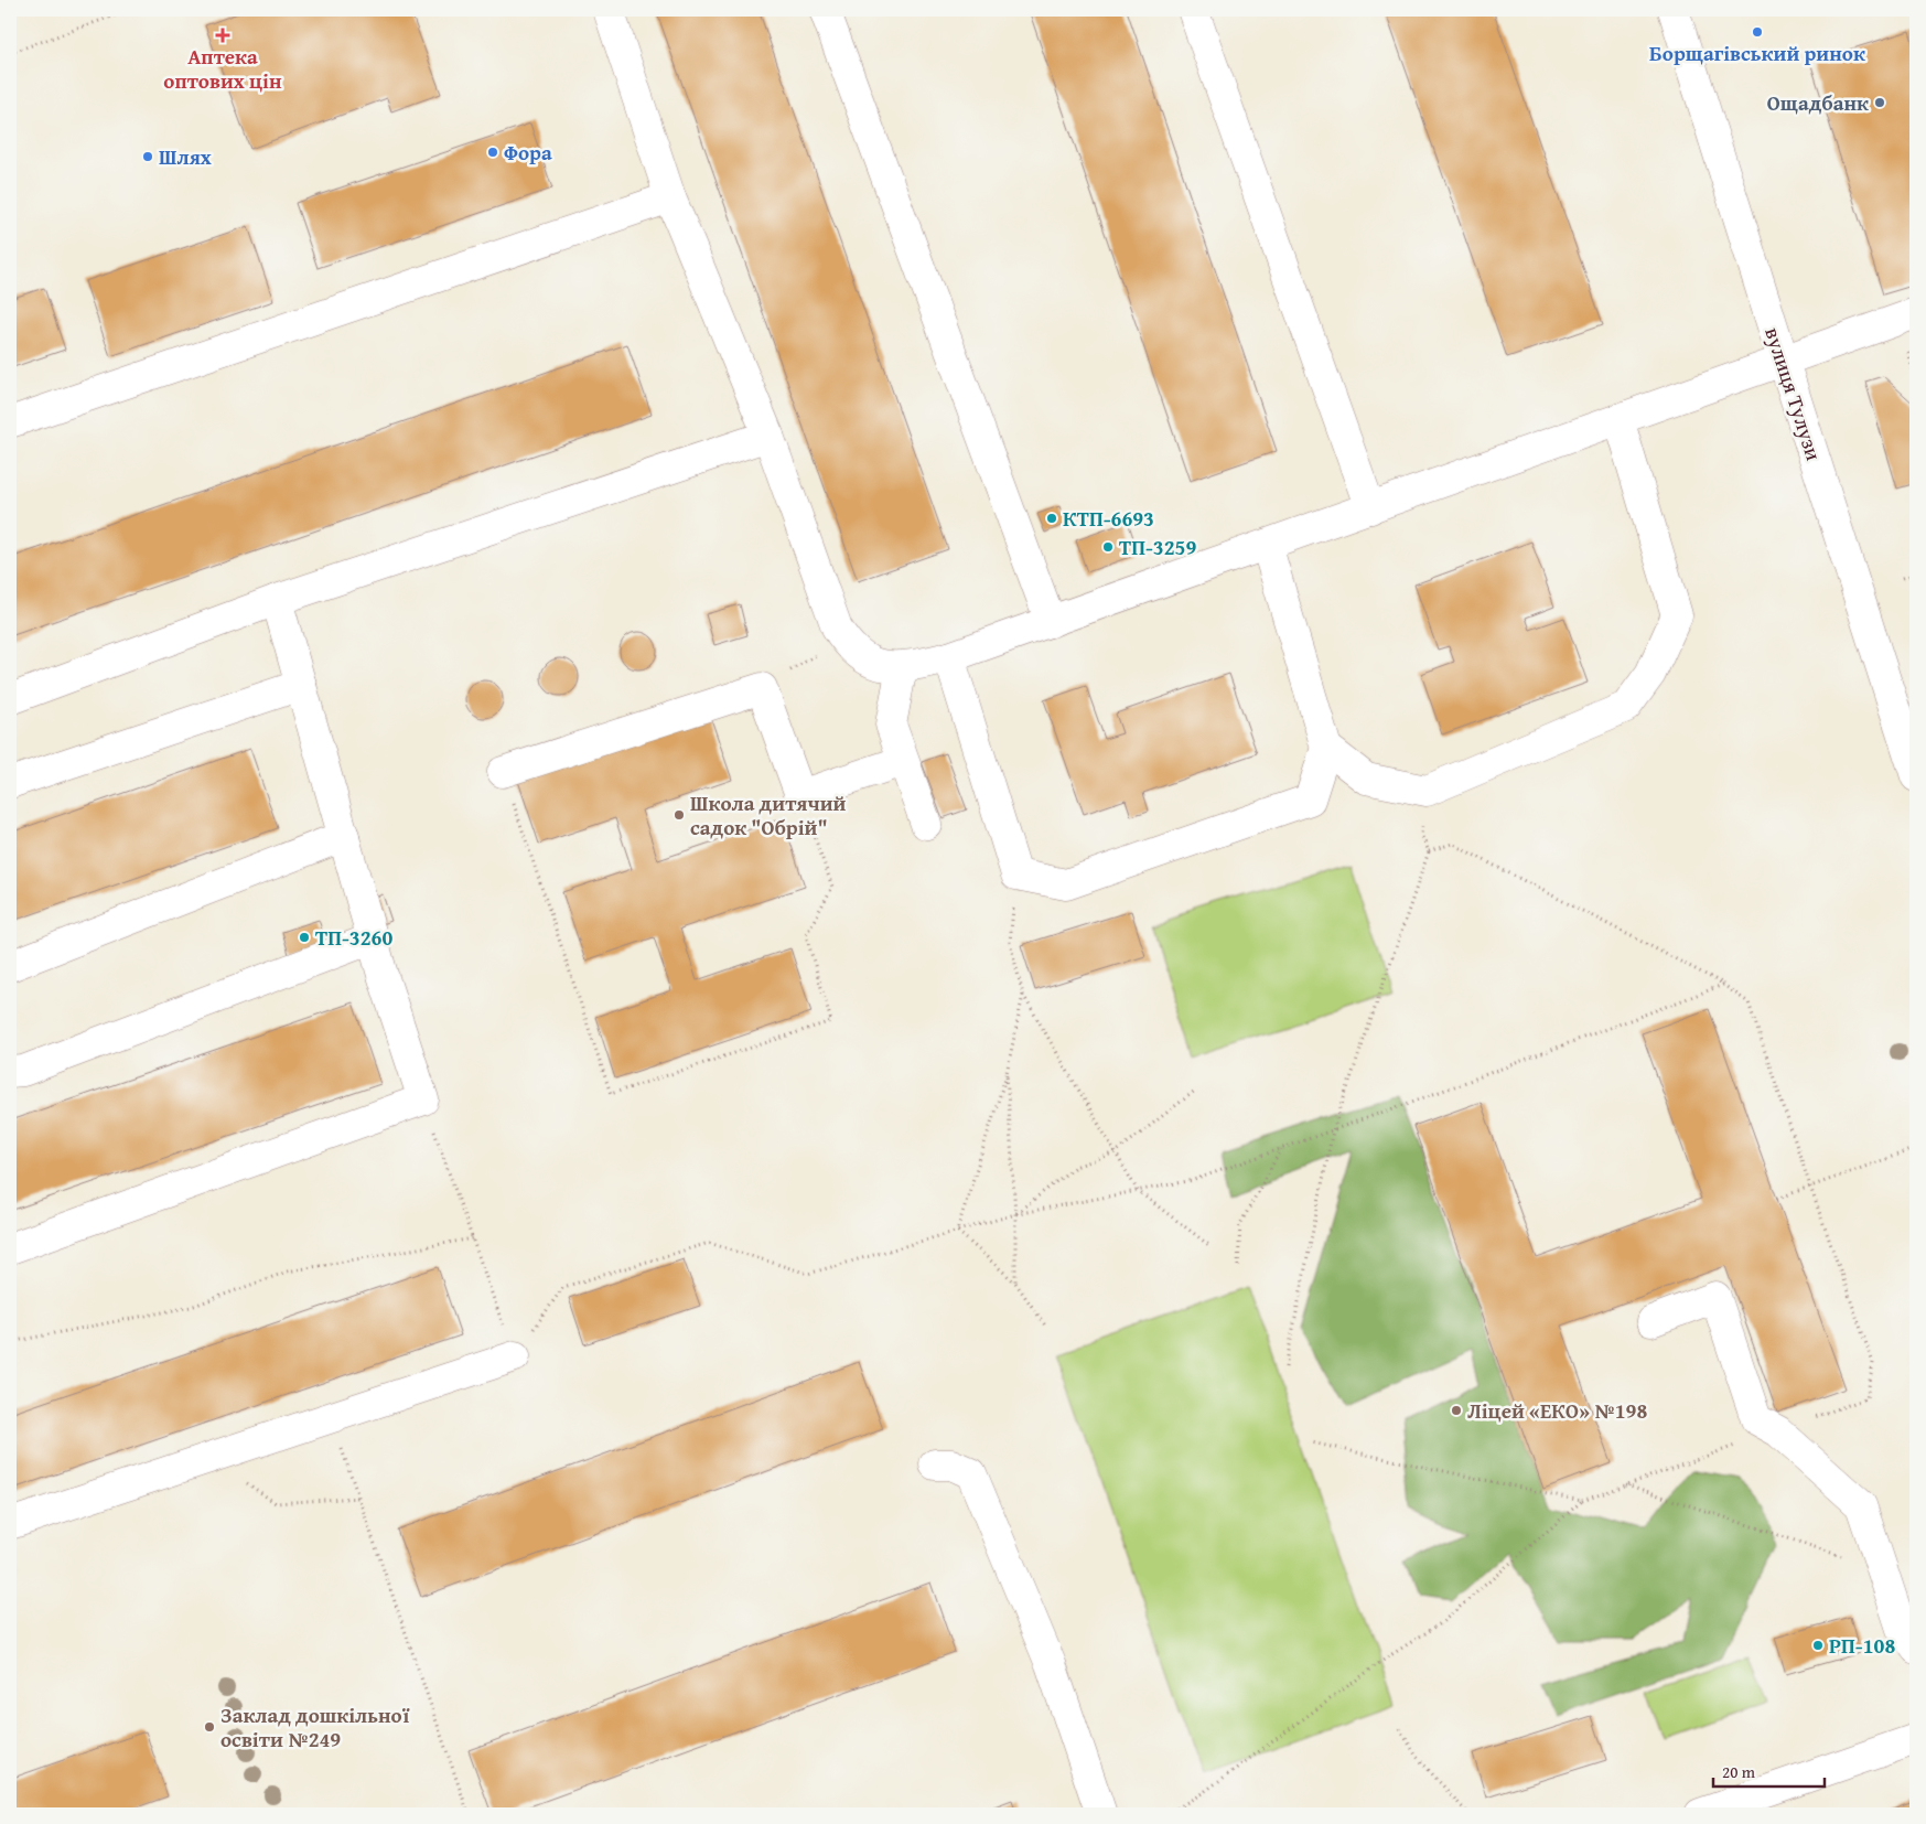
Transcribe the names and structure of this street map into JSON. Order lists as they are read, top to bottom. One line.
{"streets":{"street":["вулиця Тулузи"]},"places":{"other":["Борщагівський ринок","Ощадбанк","Фора","Шлях","КТП-6693","ТП-3259","Школа дитячий садок \"Обрій\"","ТП-3260","Ліцей «ЕКО» №198","РП-108","Заклад дошкільної освіти №249"],"health":["Аптека оптових цін"]},"scale_bar":"20 m"}
